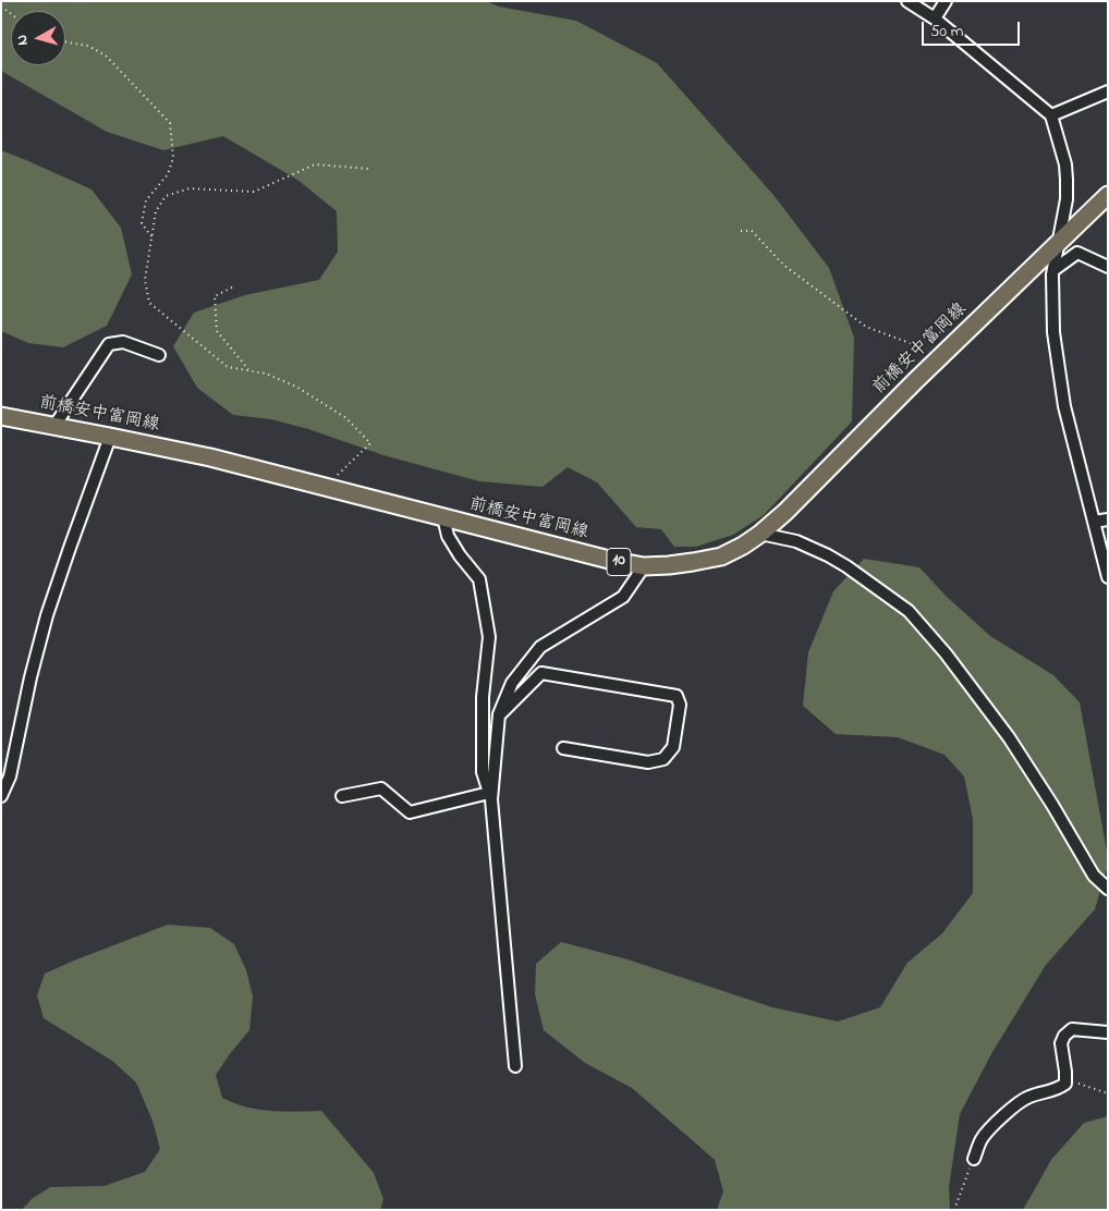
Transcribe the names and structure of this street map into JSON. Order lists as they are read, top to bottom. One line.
{"streets":{"main road":["前橋安中富岡線","10"]},"scale_bar":"50 m","north":"left"}
